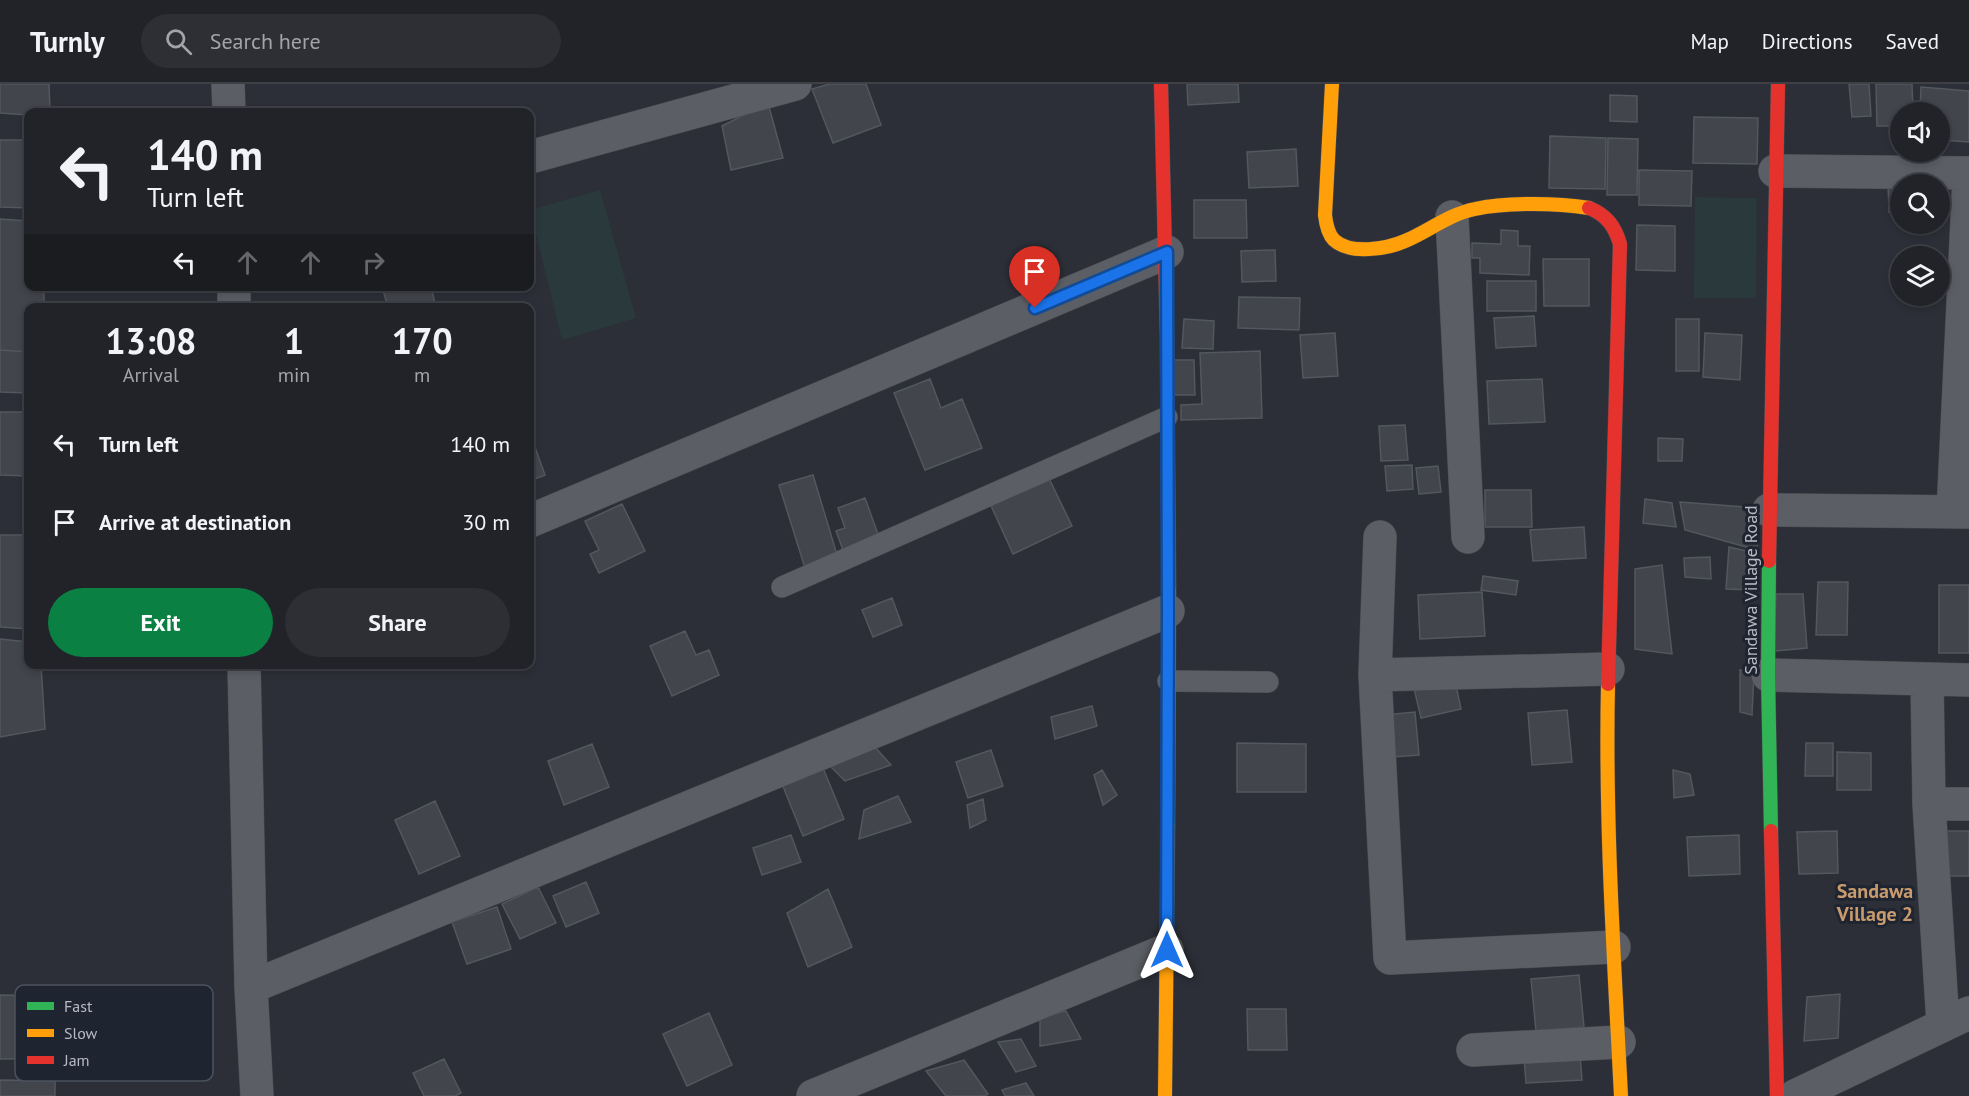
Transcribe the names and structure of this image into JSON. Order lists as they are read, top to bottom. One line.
{"streets":{"street":["Sandawa Village Road"]},"districts":["Sandawa Village 2"],"legend":["Fast","Slow","Jam"],"page":{"header":"Turnly","search":"Search here","nav":["Map","Directions","Saved"],"turn":["140 m","Turn left"],"eta":["13:08","Arrival","1","min","170","m"],"list":[{"name":"Turn left","value":"140 m"},{"name":"Arrive at destination","value":"30 m"}],"buttons":["Exit","Share"]}}
